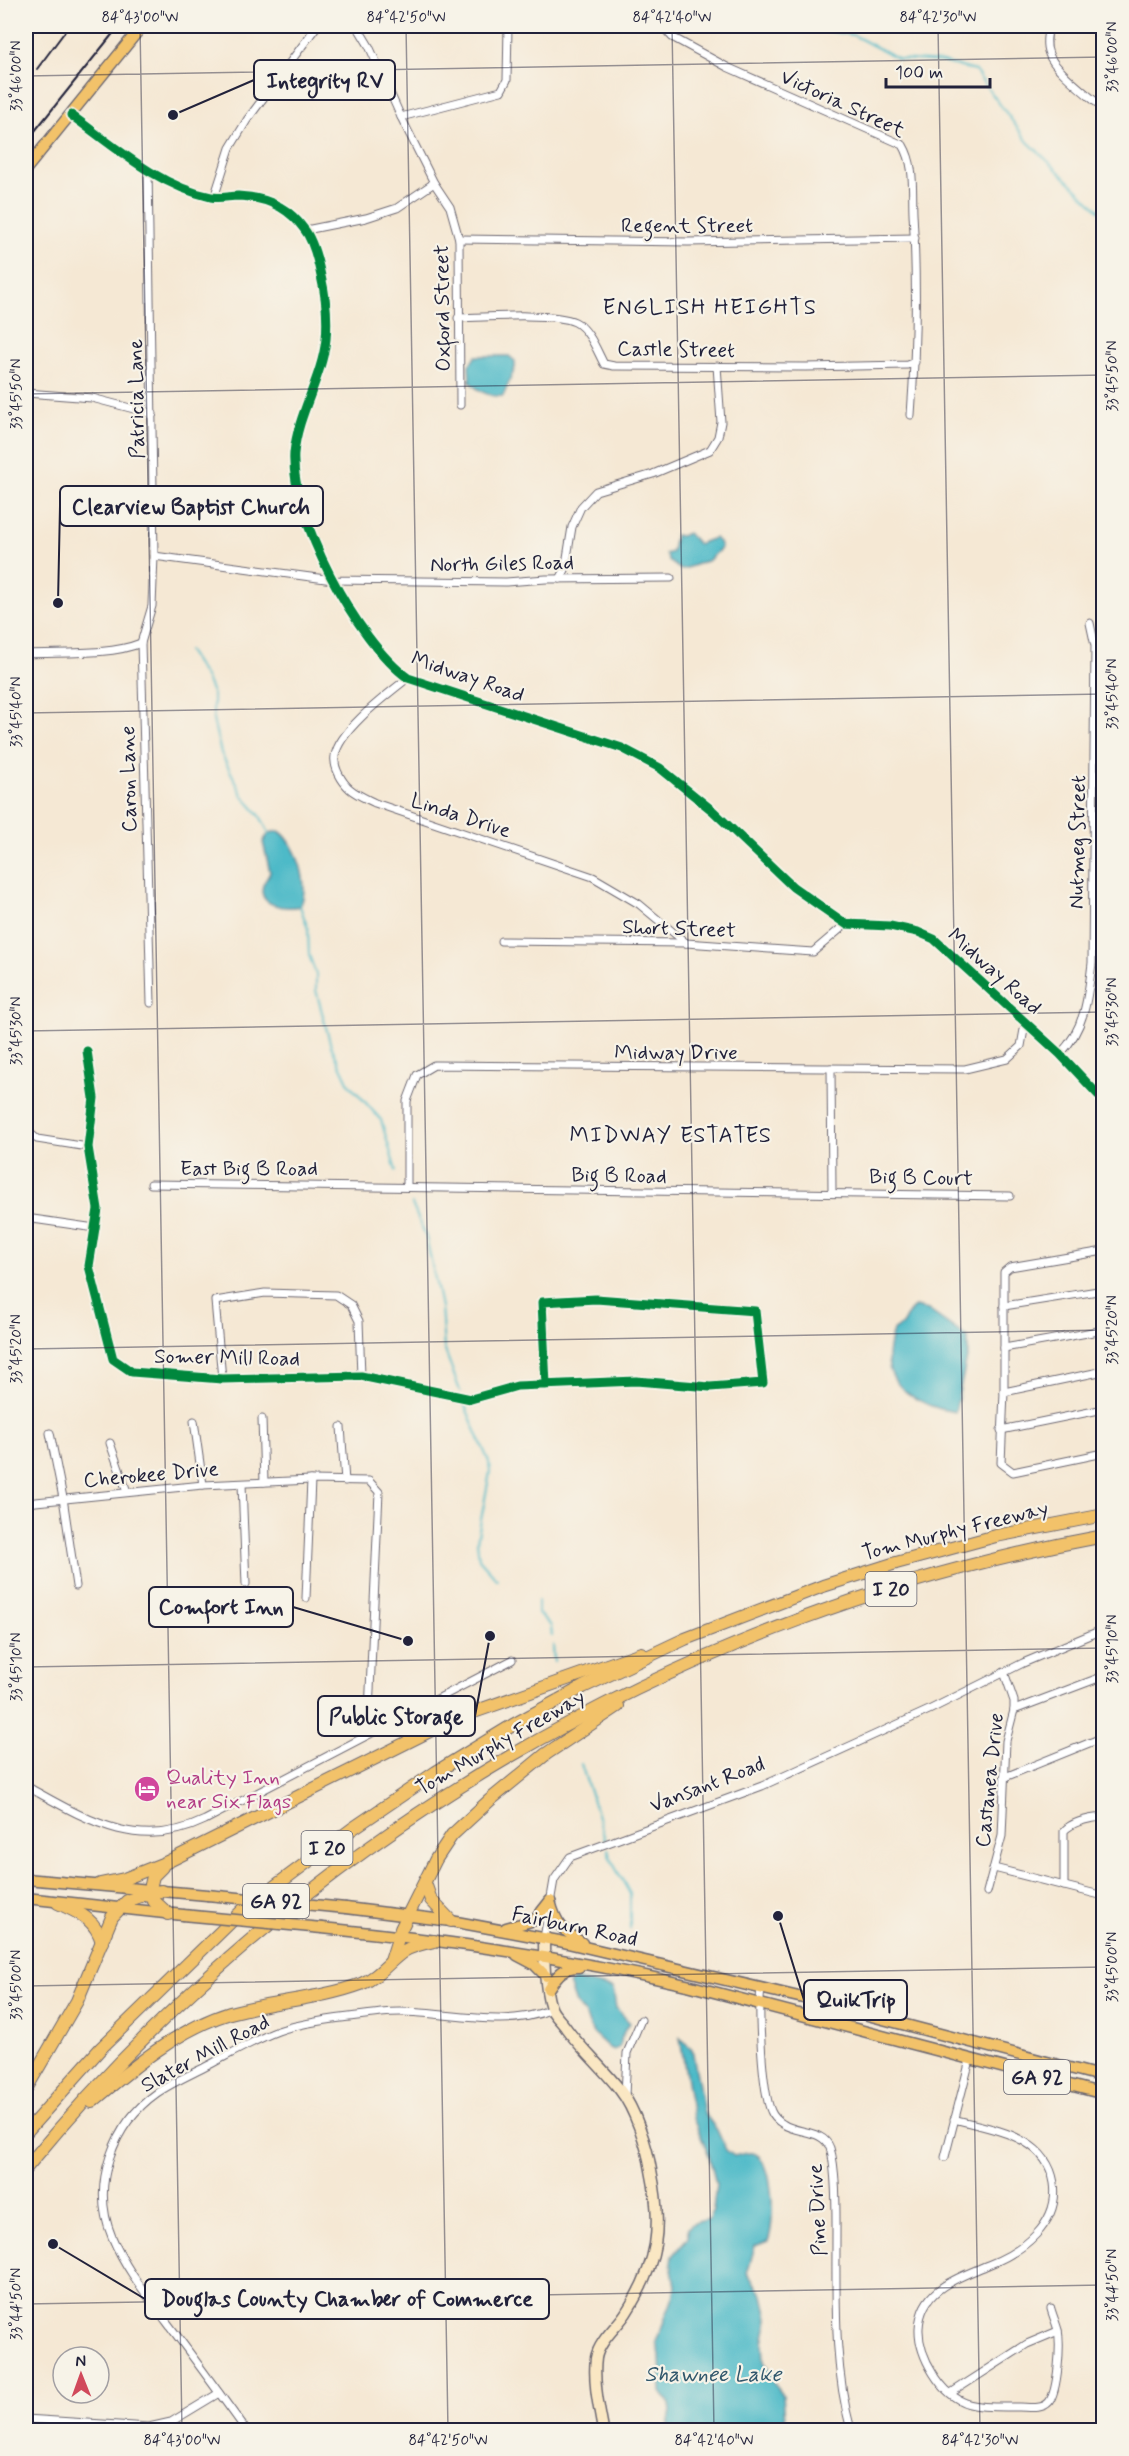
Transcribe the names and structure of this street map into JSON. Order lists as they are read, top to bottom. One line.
{"streets":{"highway":["Tom Murphy Freeway","I 20"],"main road":["GA 92","Fairburn Road"],"street":["Victoria Street","Regent Street","Oxford Street","Castle Street","Patricia Lane","North Giles Road","Midway Road","Caron Lane","Linda Drive","Nutmeg Street","Short Street","Midway Drive","East Big B Road","Big B Road","Big B Court","Somer Mill Road","Cherokee Drive","Castanea Drive","Vansant Road","Slater Mill Road","Pine Drive"]},"crossings":[["Victoria Street","Regent Street"],["Victoria Street","Castle Street"],["Regent Street","Oxford Street"],["Oxford Street","Castle Street"],["Patricia Lane","Midway Road"],["Patricia Lane","Caron Lane"],["North Giles Road","Midway Road"],["Midway Road","Linda Drive"],["Midway Road","Nutmeg Street"],["Midway Road","Short Street"],["Midway Road","Midway Drive"],["Linda Drive","Short Street"],["Midway Drive","East Big B Road"],["Midway Drive","Big B Road"],["East Big B Road","Big B Road"],["Big B Road","Big B Court"],["Castanea Drive","Vansant Road"],["Vansant Road","Fairburn Road"],["Vansant Road","Slater Mill Road"],["Fairburn Road","Pine Drive"]],"districts":["ENGLISH HEIGHTS","MIDWAY ESTATES"],"water":["Shawnee Lake"],"places":{"other":["Integrity RV","Clearview Baptist Church","Public Storage","Comfort Inn","QuikTrip","Douglas County Chamber of Commerce"],"hotel":["Quality Inn near Six Flags"]},"scale_bar":"100 m","north":"top","coordinates":["84°43'00\"W","84°42'50\"W","84°42'40\"W","84°42'30\"W","33°46'00\"N","33°45'50\"N","33°45'40\"N","33°45'30\"N","33°45'20\"N","33°45'10\"N","33°45'00\"N","33°44'50\"N"]}
